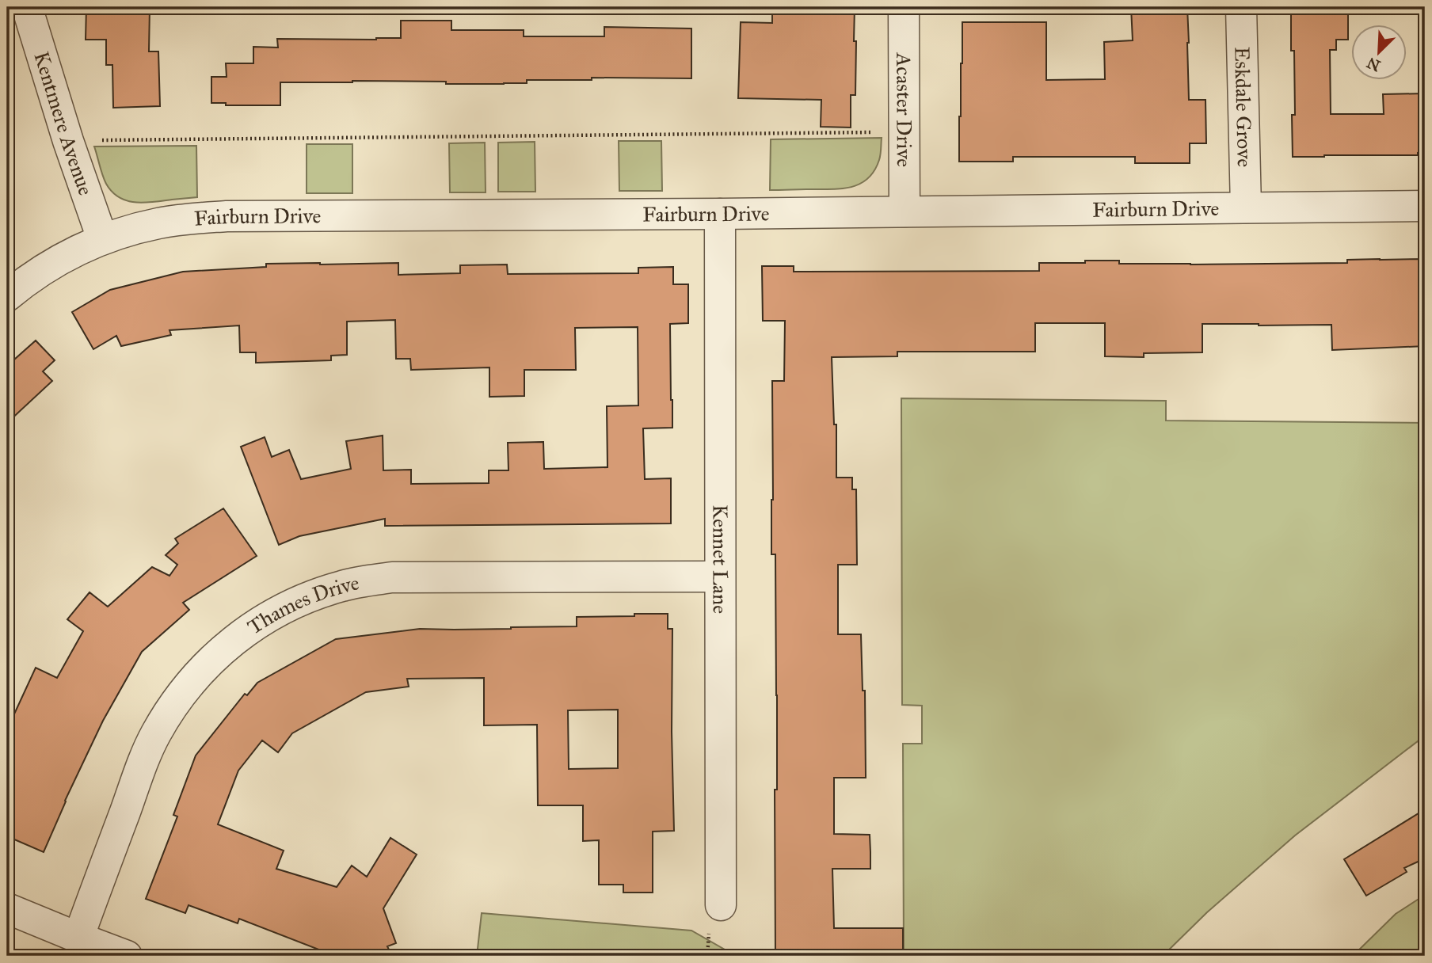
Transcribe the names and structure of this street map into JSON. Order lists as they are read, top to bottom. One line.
{"streets":{"street":["Eskdale Grove","Acaster Drive","Kentmere Avenue","Fairburn Drive","Kennet Lane","Thames Drive"]},"crossings":[["Eskdale Grove","Fairburn Drive"],["Acaster Drive","Fairburn Drive"],["Kentmere Avenue","Fairburn Drive"],["Fairburn Drive","Kennet Lane"],["Kennet Lane","Thames Drive"]],"north":"bottom left"}
